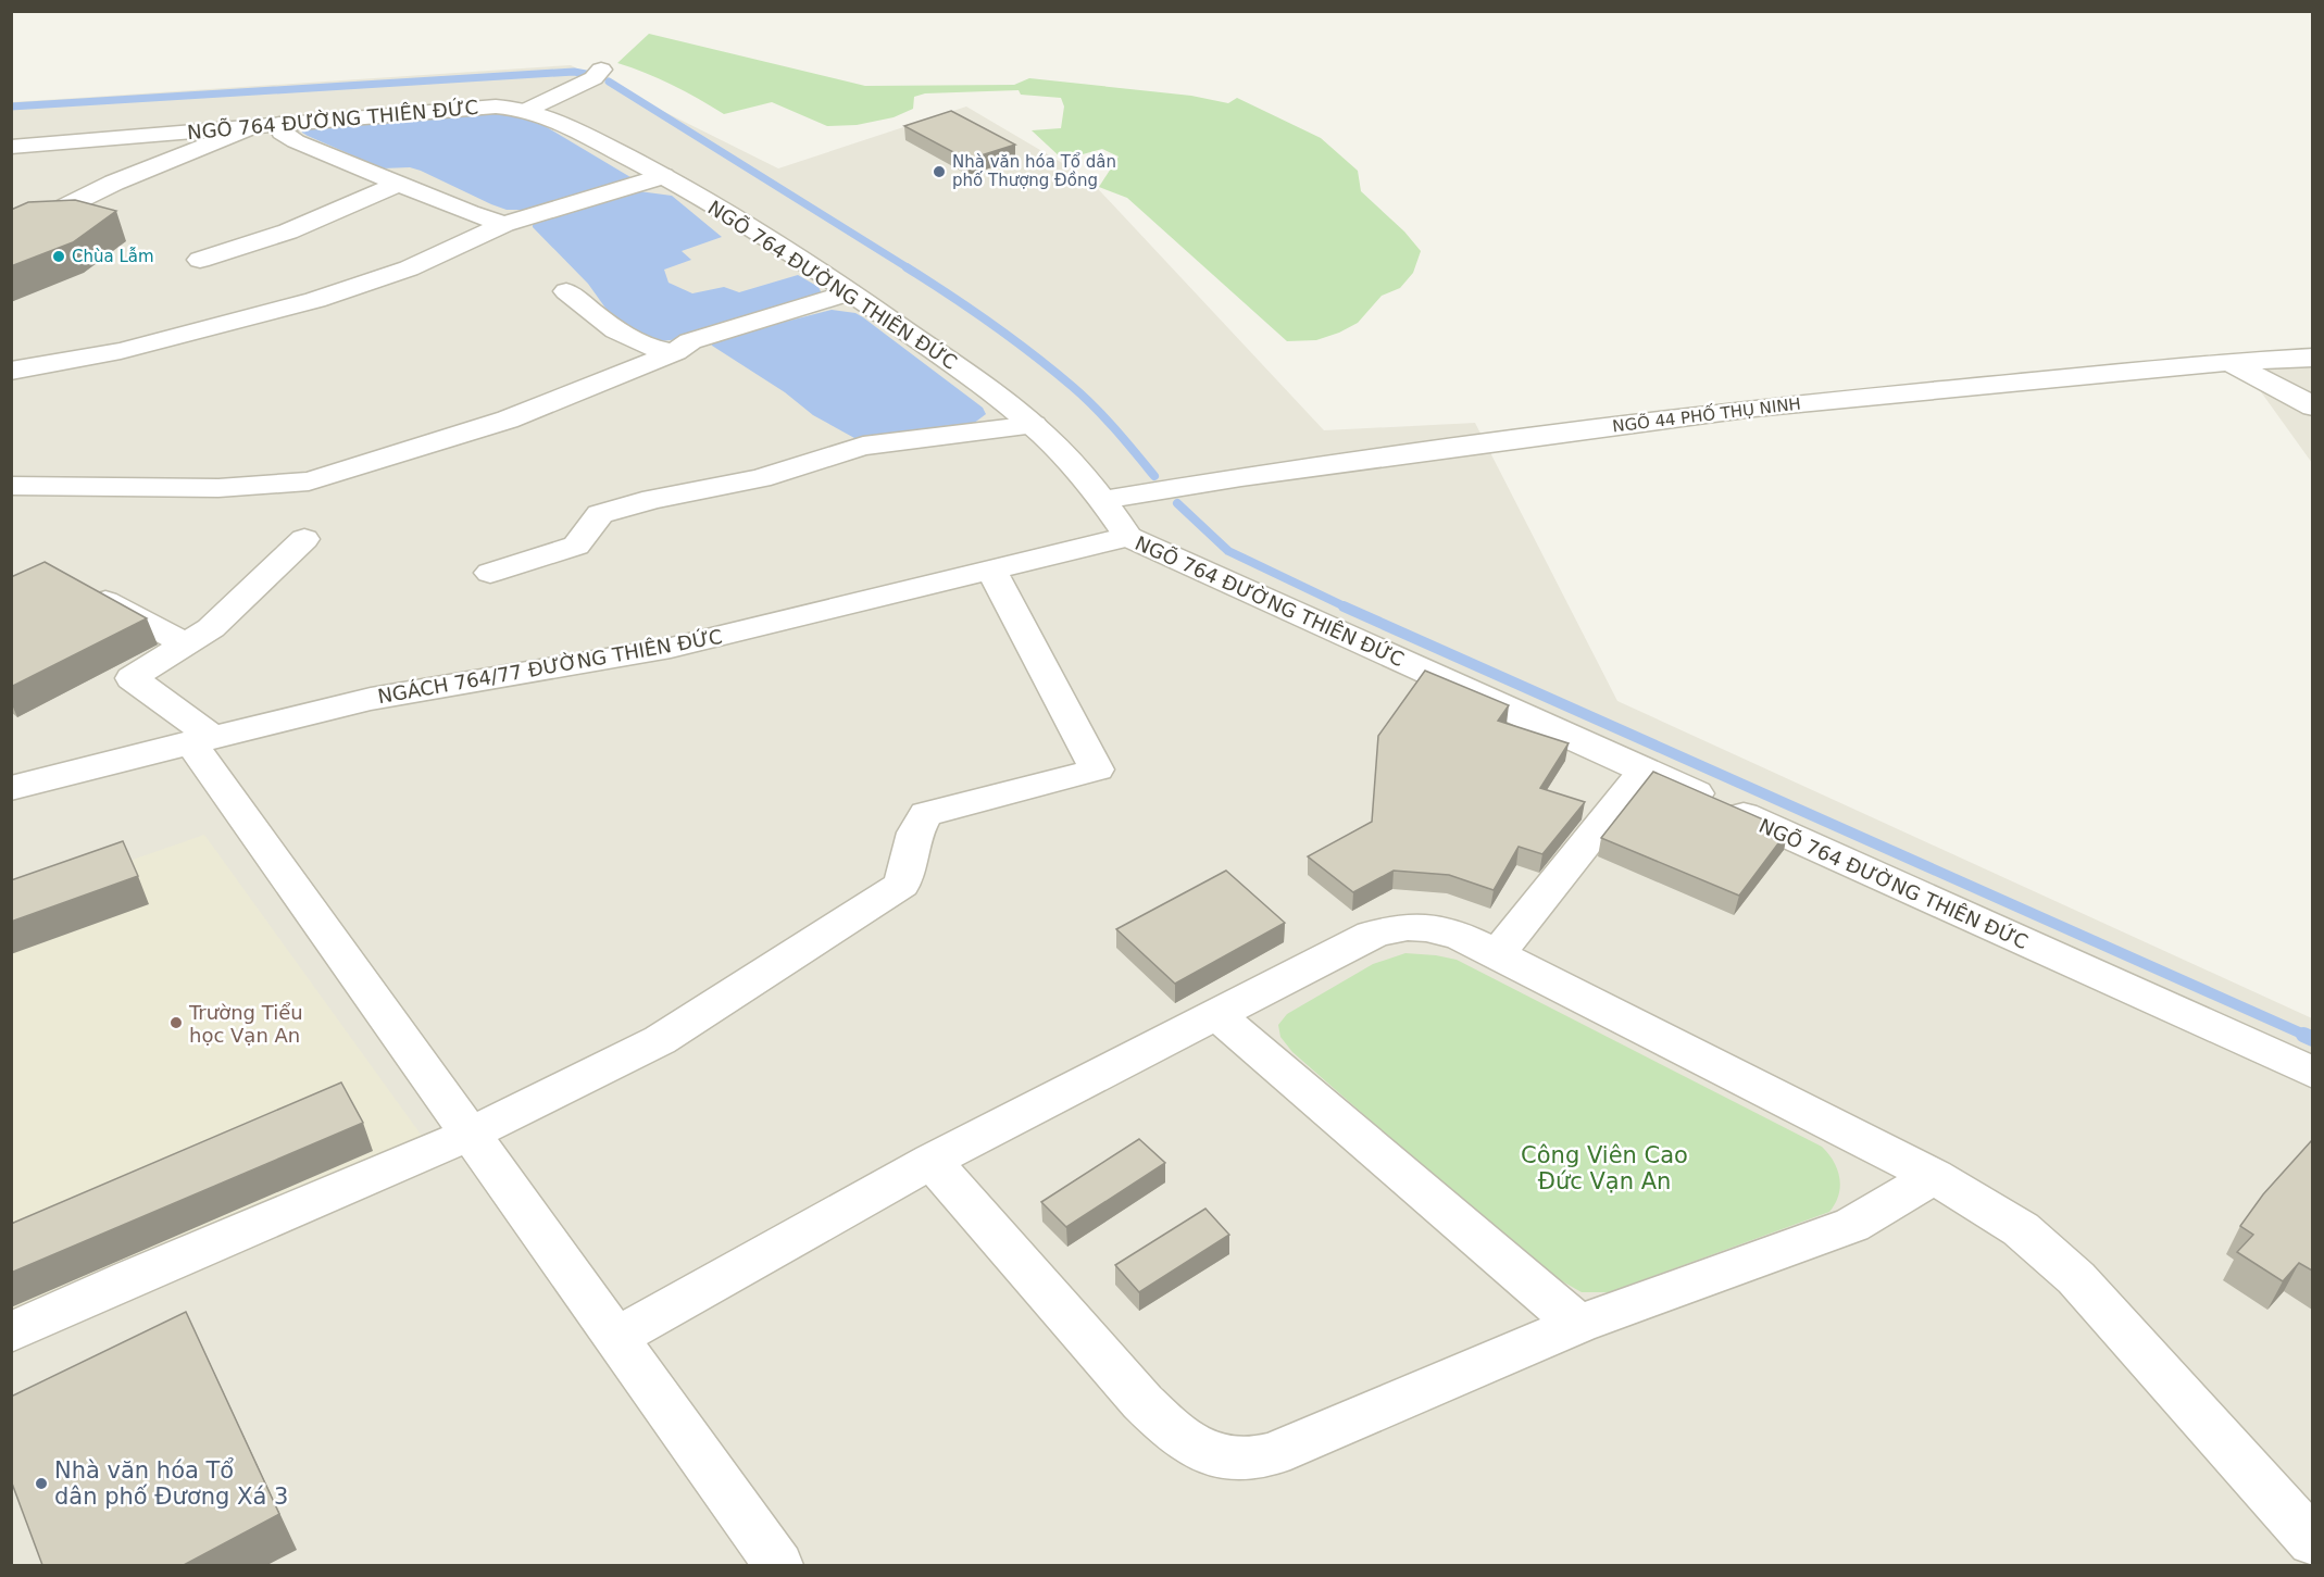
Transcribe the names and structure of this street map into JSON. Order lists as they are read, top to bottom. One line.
{"streets":{"street":["NGÕ 764 ĐƯỜNG THIÊN ĐỨC","NGÕ 44 PHỐ THỤ NINH","NGÁCH 764/77 ĐƯỜNG THIÊN ĐỨC"]},"crossings":[["NGÕ 764 ĐƯỜNG THIÊN ĐỨC","NGÕ 44 PHỐ THỤ NINH"],["NGÕ 764 ĐƯỜNG THIÊN ĐỨC","NGÁCH 764/77 ĐƯỜNG THIÊN ĐỨC"]],"parks":["Công Viên Cao Đức Vạn An"],"places":["Nhà văn hóa Tổ dân phố Thượng Đồng","Chùa Lẫm","Trường Tiểu học Vạn An","Nhà văn hóa Tổ dân phố Đương Xá 3"]}
